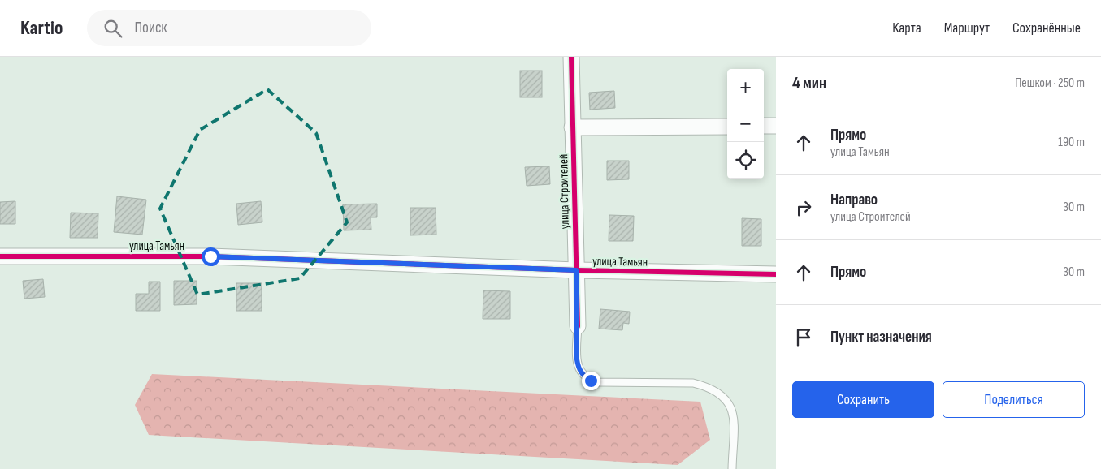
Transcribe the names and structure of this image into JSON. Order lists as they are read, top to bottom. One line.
{"streets":{"street":["улица Строителей","улица Тамьян"]},"crossings":[["улица Строителей","улица Тамьян"]],"page":{"header":"Kartio","search":"Поиск","nav":["Карта","Маршрут","Сохранённые"],"heading":["4 мин","Пешком · 250 m"],"map_buttons":["+","−"],"list":[["Прямо","улица Тамьян","190 m"],["Направо","улица Строителей","30 m"],["Прямо","30 m"],"Пункт назначения"],"buttons":["Сохранить","Поделиться"]}}
